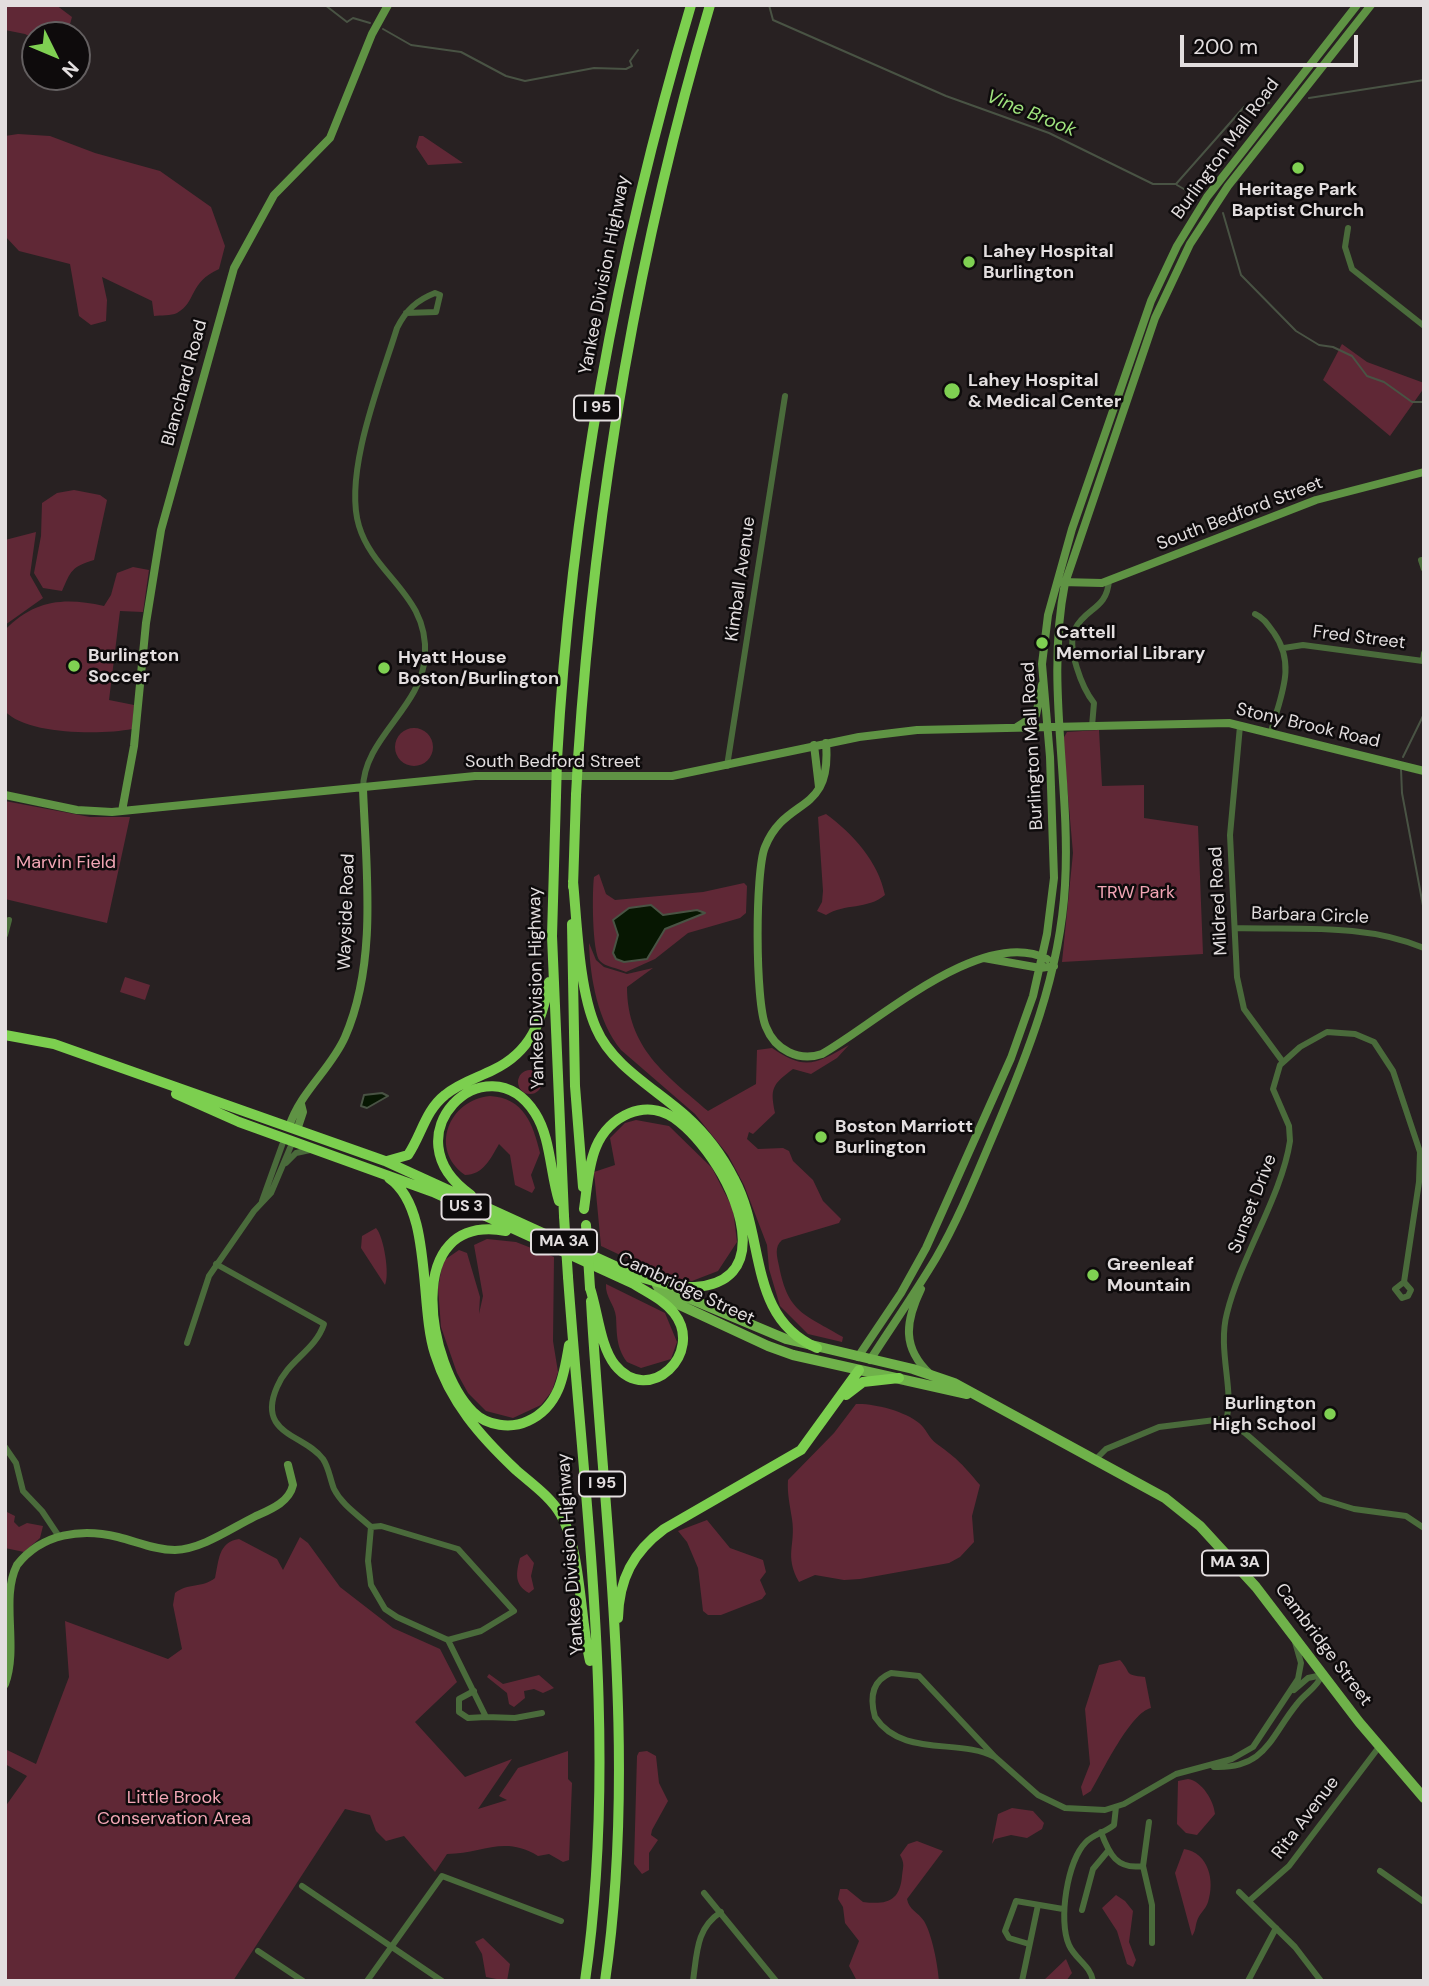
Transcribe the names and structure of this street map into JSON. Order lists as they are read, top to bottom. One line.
{"streets":{"highway":["Yankee Division Highway","I 95","US 3","MA 3A","Cambridge Street"],"main road":["Burlington Mall Road","Blanchard Road","South Bedford Street","Stony Brook Road","Wayside Road"],"street":["Kimball Avenue","Fred Street","Mildred Road","Barbara Circle","Sunset Drive","Rita Avenue"]},"crossings":[["Burlington Mall Road","South Bedford Street"],["Burlington Mall Road","Stony Brook Road"],["Burlington Mall Road","Cambridge Street"],["Yankee Division Highway","US 3"],["Blanchard Road","South Bedford Street"],["South Bedford Street","Kimball Avenue"],["South Bedford Street","Stony Brook Road"],["South Bedford Street","Wayside Road"],["Stony Brook Road","Mildred Road"],["Mildred Road","Barbara Circle"],["Mildred Road","Sunset Drive"],["Wayside Road","Cambridge Street"],["US 3","Cambridge Street"],["Cambridge Street","Rita Avenue"]],"water":["Vine Brook"],"parks":["Marvin Field","TRW Park","Little Brook Conservation Area"],"places":["Heritage Park Baptist Church","Lahey Hospital Burlington","Lahey Hospital & Medical Center","Cattell Memorial Library","Burlington Soccer","Hyatt House Boston/Burlington","Boston Marriott Burlington","Greenleaf Mountain","Burlington High School"],"scale_bar":"200 m","north":"bottom right"}
